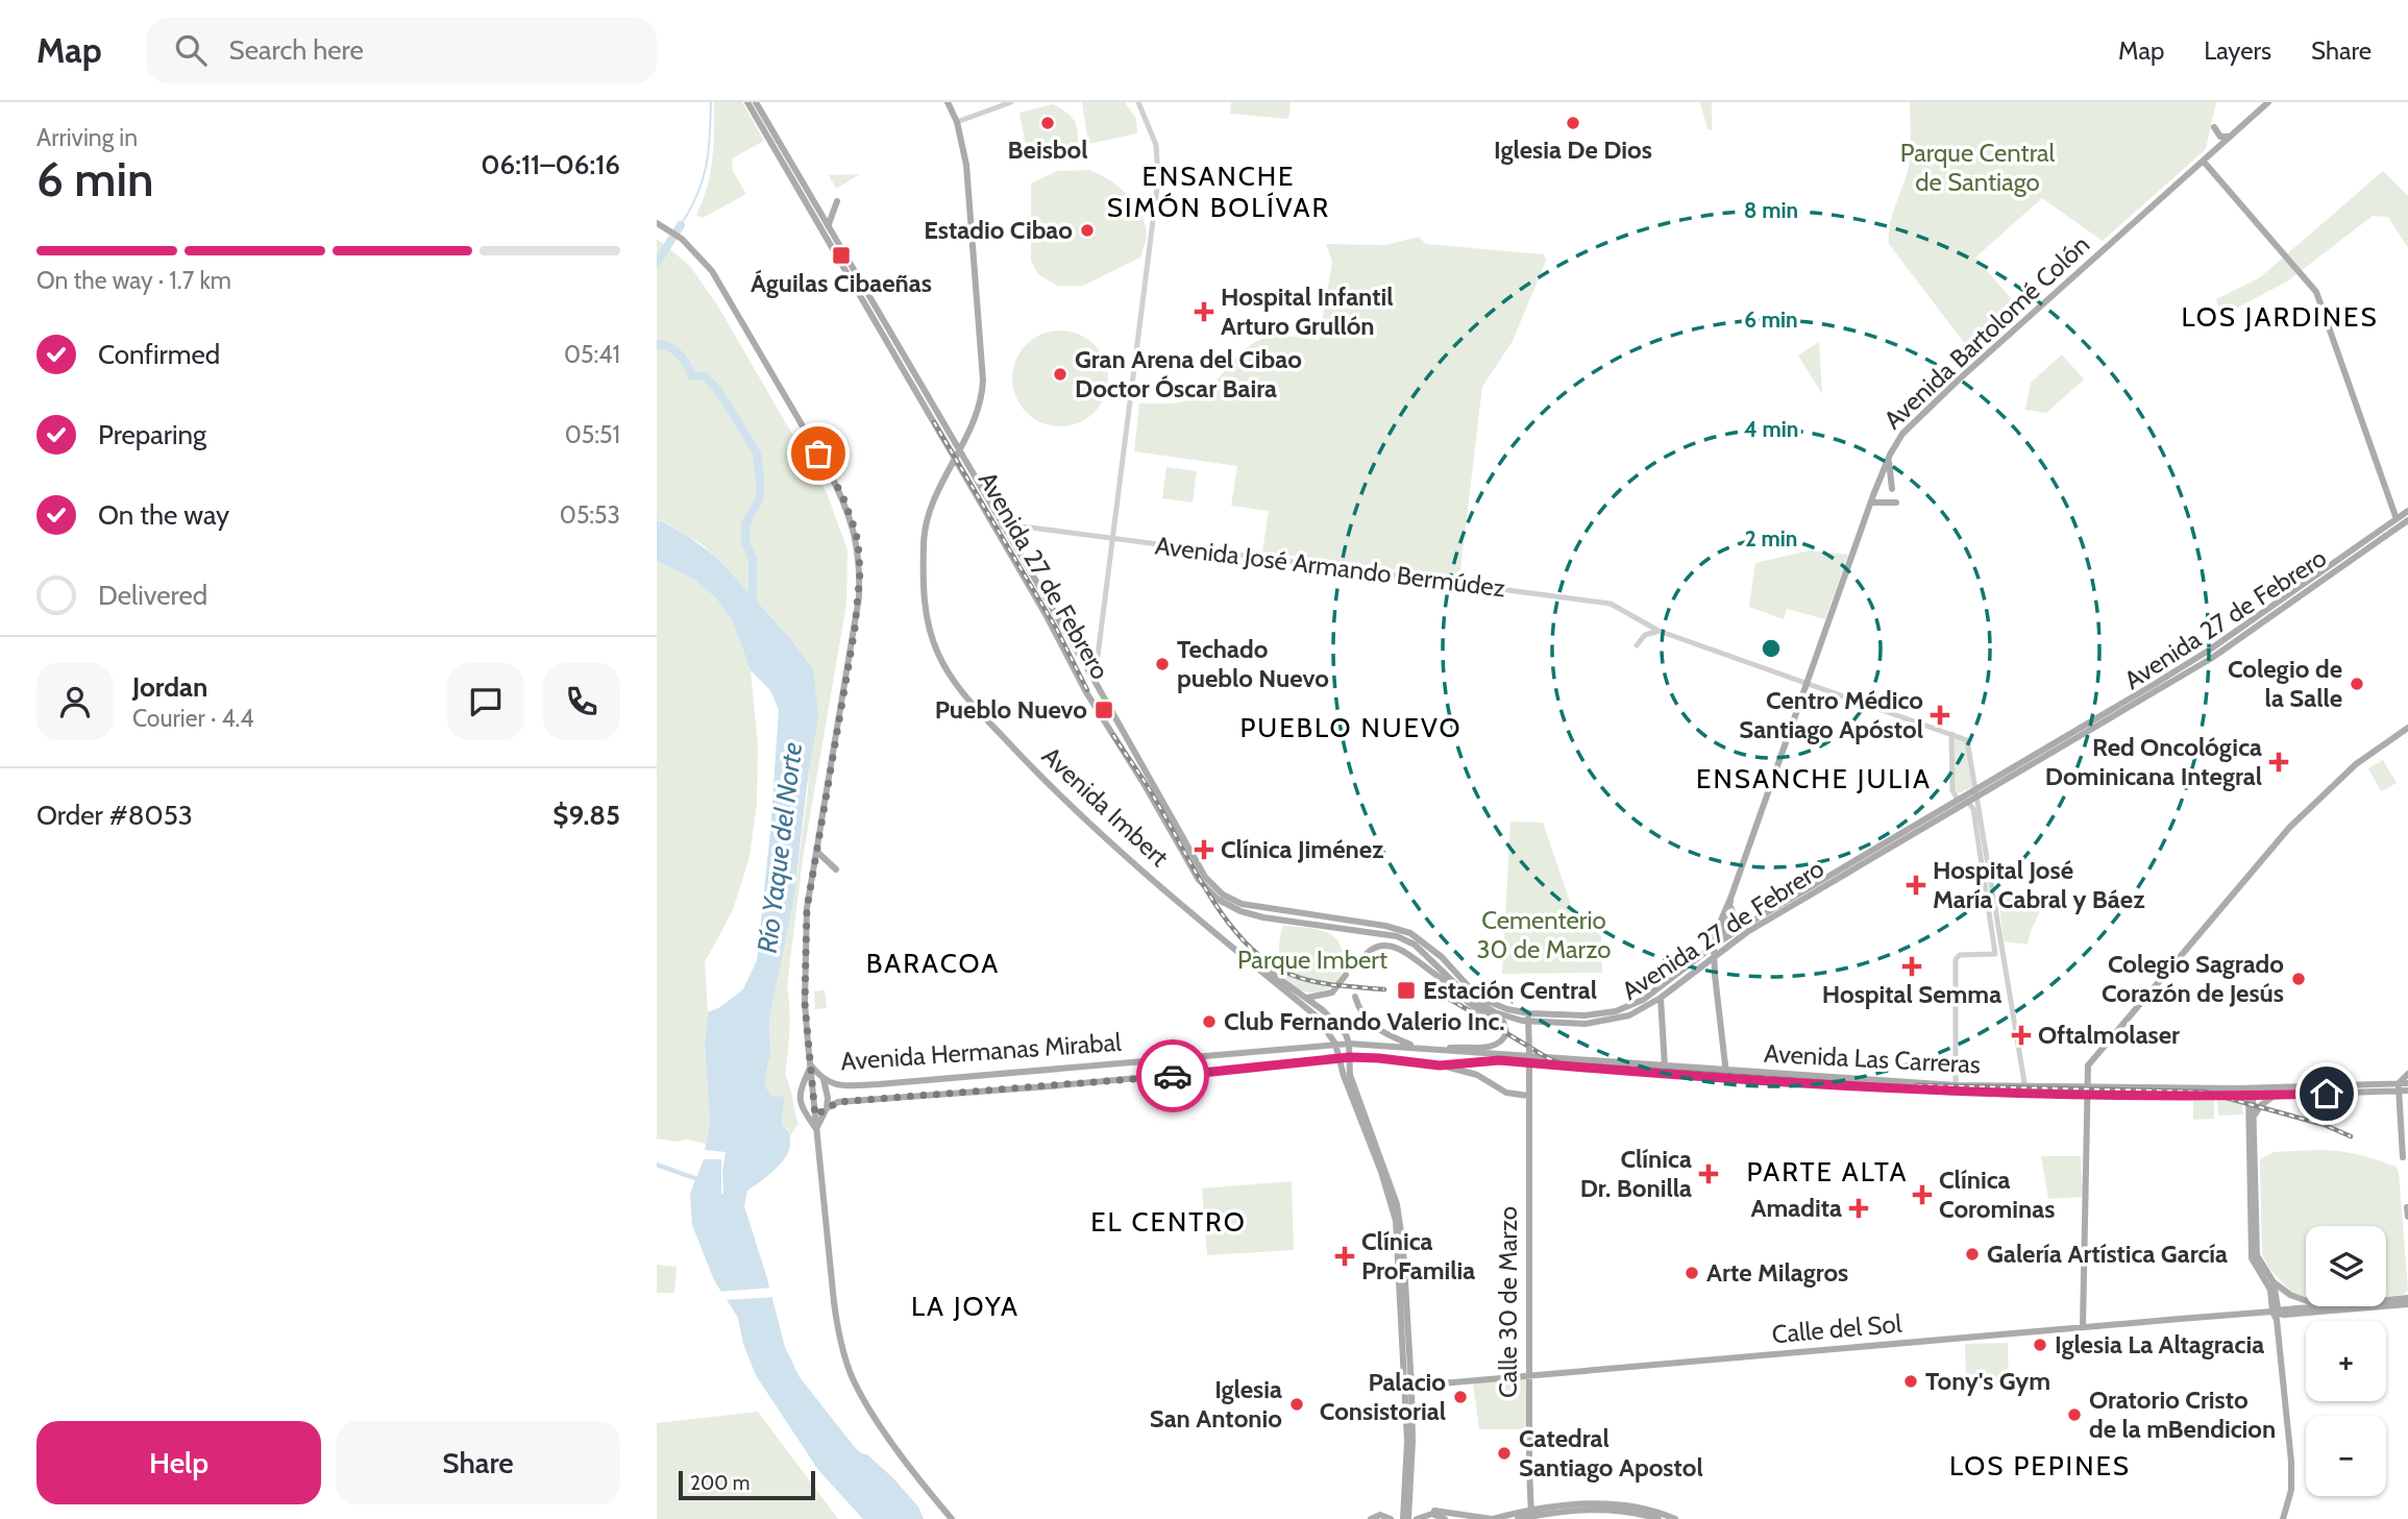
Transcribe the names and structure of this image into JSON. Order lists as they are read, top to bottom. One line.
{"streets":{"main road":["Avenida Bartolomé Colón","Avenida 27 de Febrero","Avenida Imbert","Avenida Hermanas Mirabal","Avenida Las Carreras","Calle 30 de Marzo","Calle del Sol"],"street":["Avenida José Armando Bermúdez"]},"crossings":[["Avenida Bartolomé Colón","Avenida José Armando Bermúdez"],["Avenida Bartolomé Colón","Avenida 27 de Febrero"],["Avenida Bartolomé Colón","Avenida Las Carreras"],["Avenida José Armando Bermúdez","Avenida 27 de Febrero"],["Avenida 27 de Febrero","Avenida Imbert"],["Avenida 27 de Febrero","Calle 30 de Marzo"],["Avenida Imbert","Avenida Hermanas Mirabal"],["Avenida Imbert","Avenida Las Carreras"],["Avenida Hermanas Mirabal","Avenida Las Carreras"],["Calle 30 de Marzo","Calle del Sol"]],"districts":["ENSANCHE SIMÓN BOLÍVAR","LOS JARDINES","PUEBLO NUEVO","ENSANCHE JULIA","BARACOA","PARTE ALTA","EL CENTRO","LA JOYA","LOS PEPINES"],"water":["Río Yaque del Norte"],"parks":["Parque Central de Santiago","Cementerio 30 de Marzo","Parque Imbert"],"places":{"other":["Beisbol","Iglesia De Dios","Estadio Cibao","Gran Arena del Cibao Doctor Óscar Baira","Techado pueblo Nuevo","Colegio de la Salle","Colegio Sagrado Corazón de Jesús","Club Fernando Valerio Inc.","Galería Artística García","Arte Milagros","Iglesia La Altagracia","Tony's Gym","Palacio Consistorial","Iglesia San Antonio","Oratorio Cristo de la mBendicion","Catedral Santiago Apostol"],"transit":["Águilas Cibaeñas","Pueblo Nuevo","Estación Central"],"health":["Hospital Infantil Arturo Grullón","Centro Médico Santiago Apóstol","Red Oncológica Dominicana Integral","Clínica Jiménez","Hospital José María Cabral y Báez","Hospital Semma","Oftalmolaser","Clínica Dr. Bonilla","Clínica Corominas","Amadita","Clínica ProFamilia"]},"scale_bar":"200 m","page":{"header":"Map","search":"Search here","nav":["Map","Layers","Share"],"heading":["6 min","Arriving in","06:11–06:16"],"panel":["Jordan","Courier · 4.4","Order #8053","$9.85"],"bar":"On the way · 1.7 km","list":[["Confirmed","05:41"],["Preparing","05:51"],["On the way","05:53"],"Delivered"],"map_buttons":["+","−"],"buttons":["Help","Share"],"scale":"200 m"},"rings":["8 min","6 min","4 min","2 min"]}
